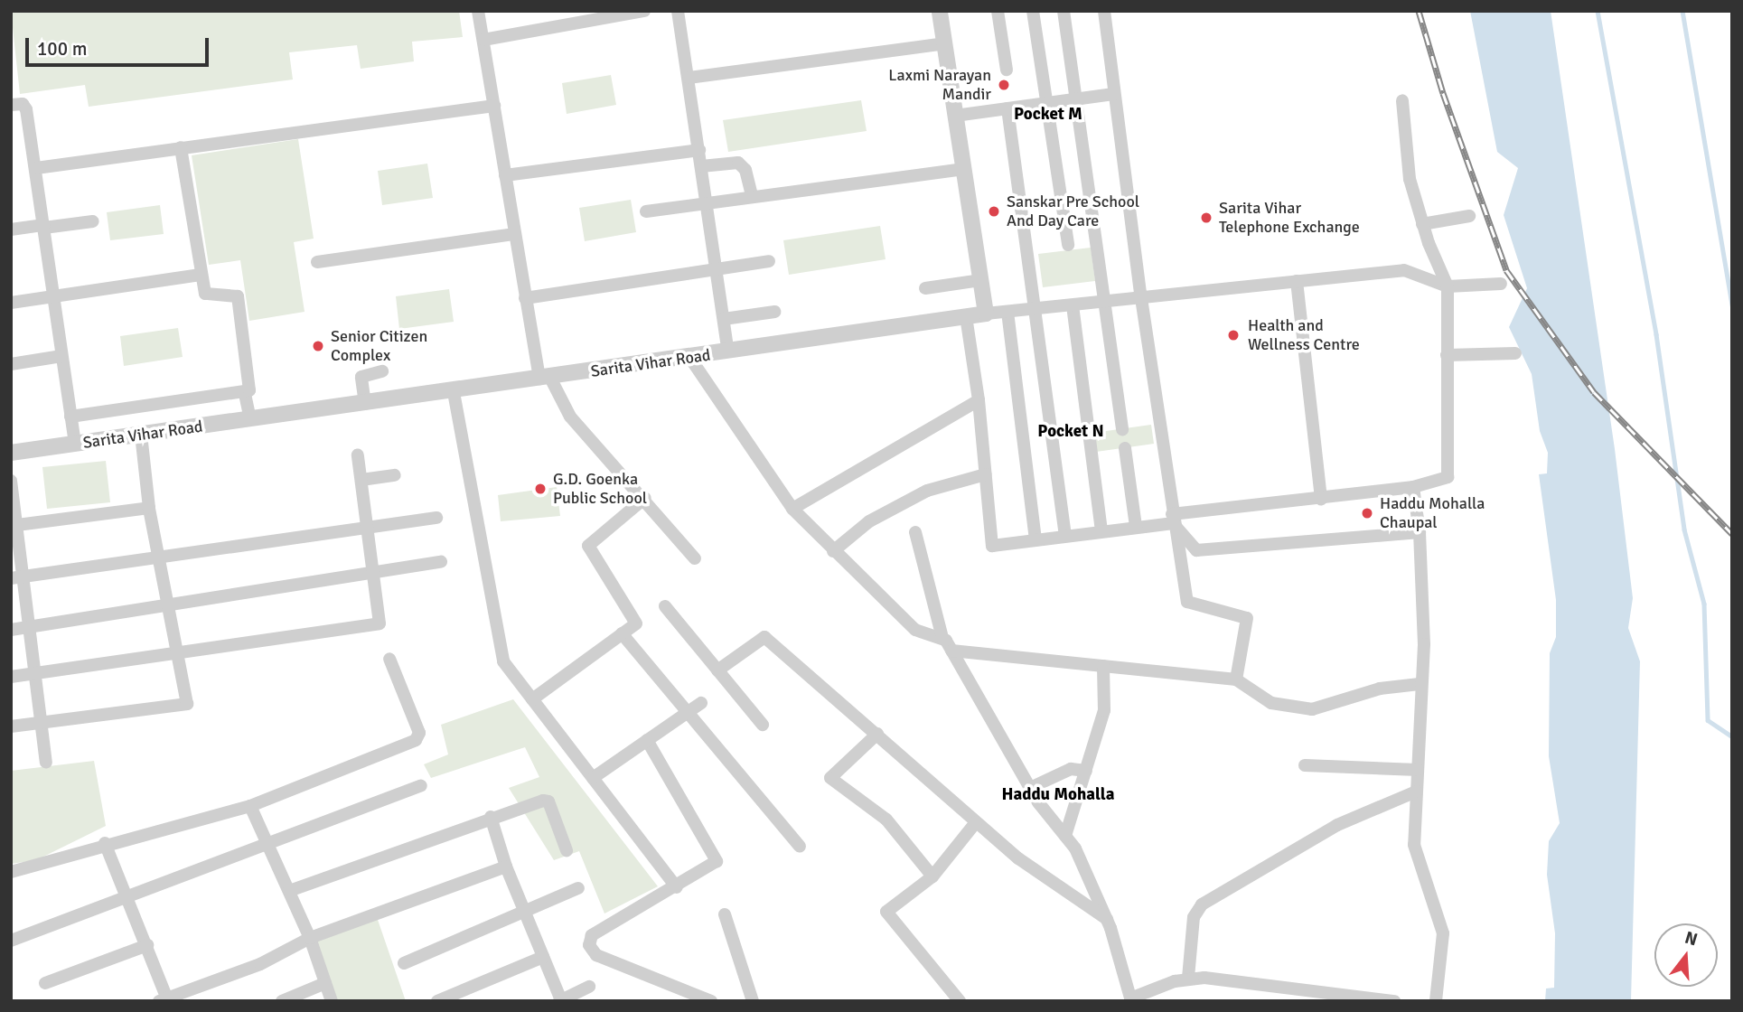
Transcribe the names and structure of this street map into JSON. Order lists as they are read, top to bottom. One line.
{"streets":{"street":["Sarita Vihar Road"]},"districts":["Pocket M","Pocket N","Haddu Mohalla"],"places":["Laxmi Narayan Mandir","Sanskar Pre School And Day Care","Sarita Vihar Telephone Exchange","Health and Wellness Centre","Senior Citizen Complex","G.D. Goenka Public School","Haddu Mohalla Chaupal"],"scale_bar":"100 m","north":"top"}
